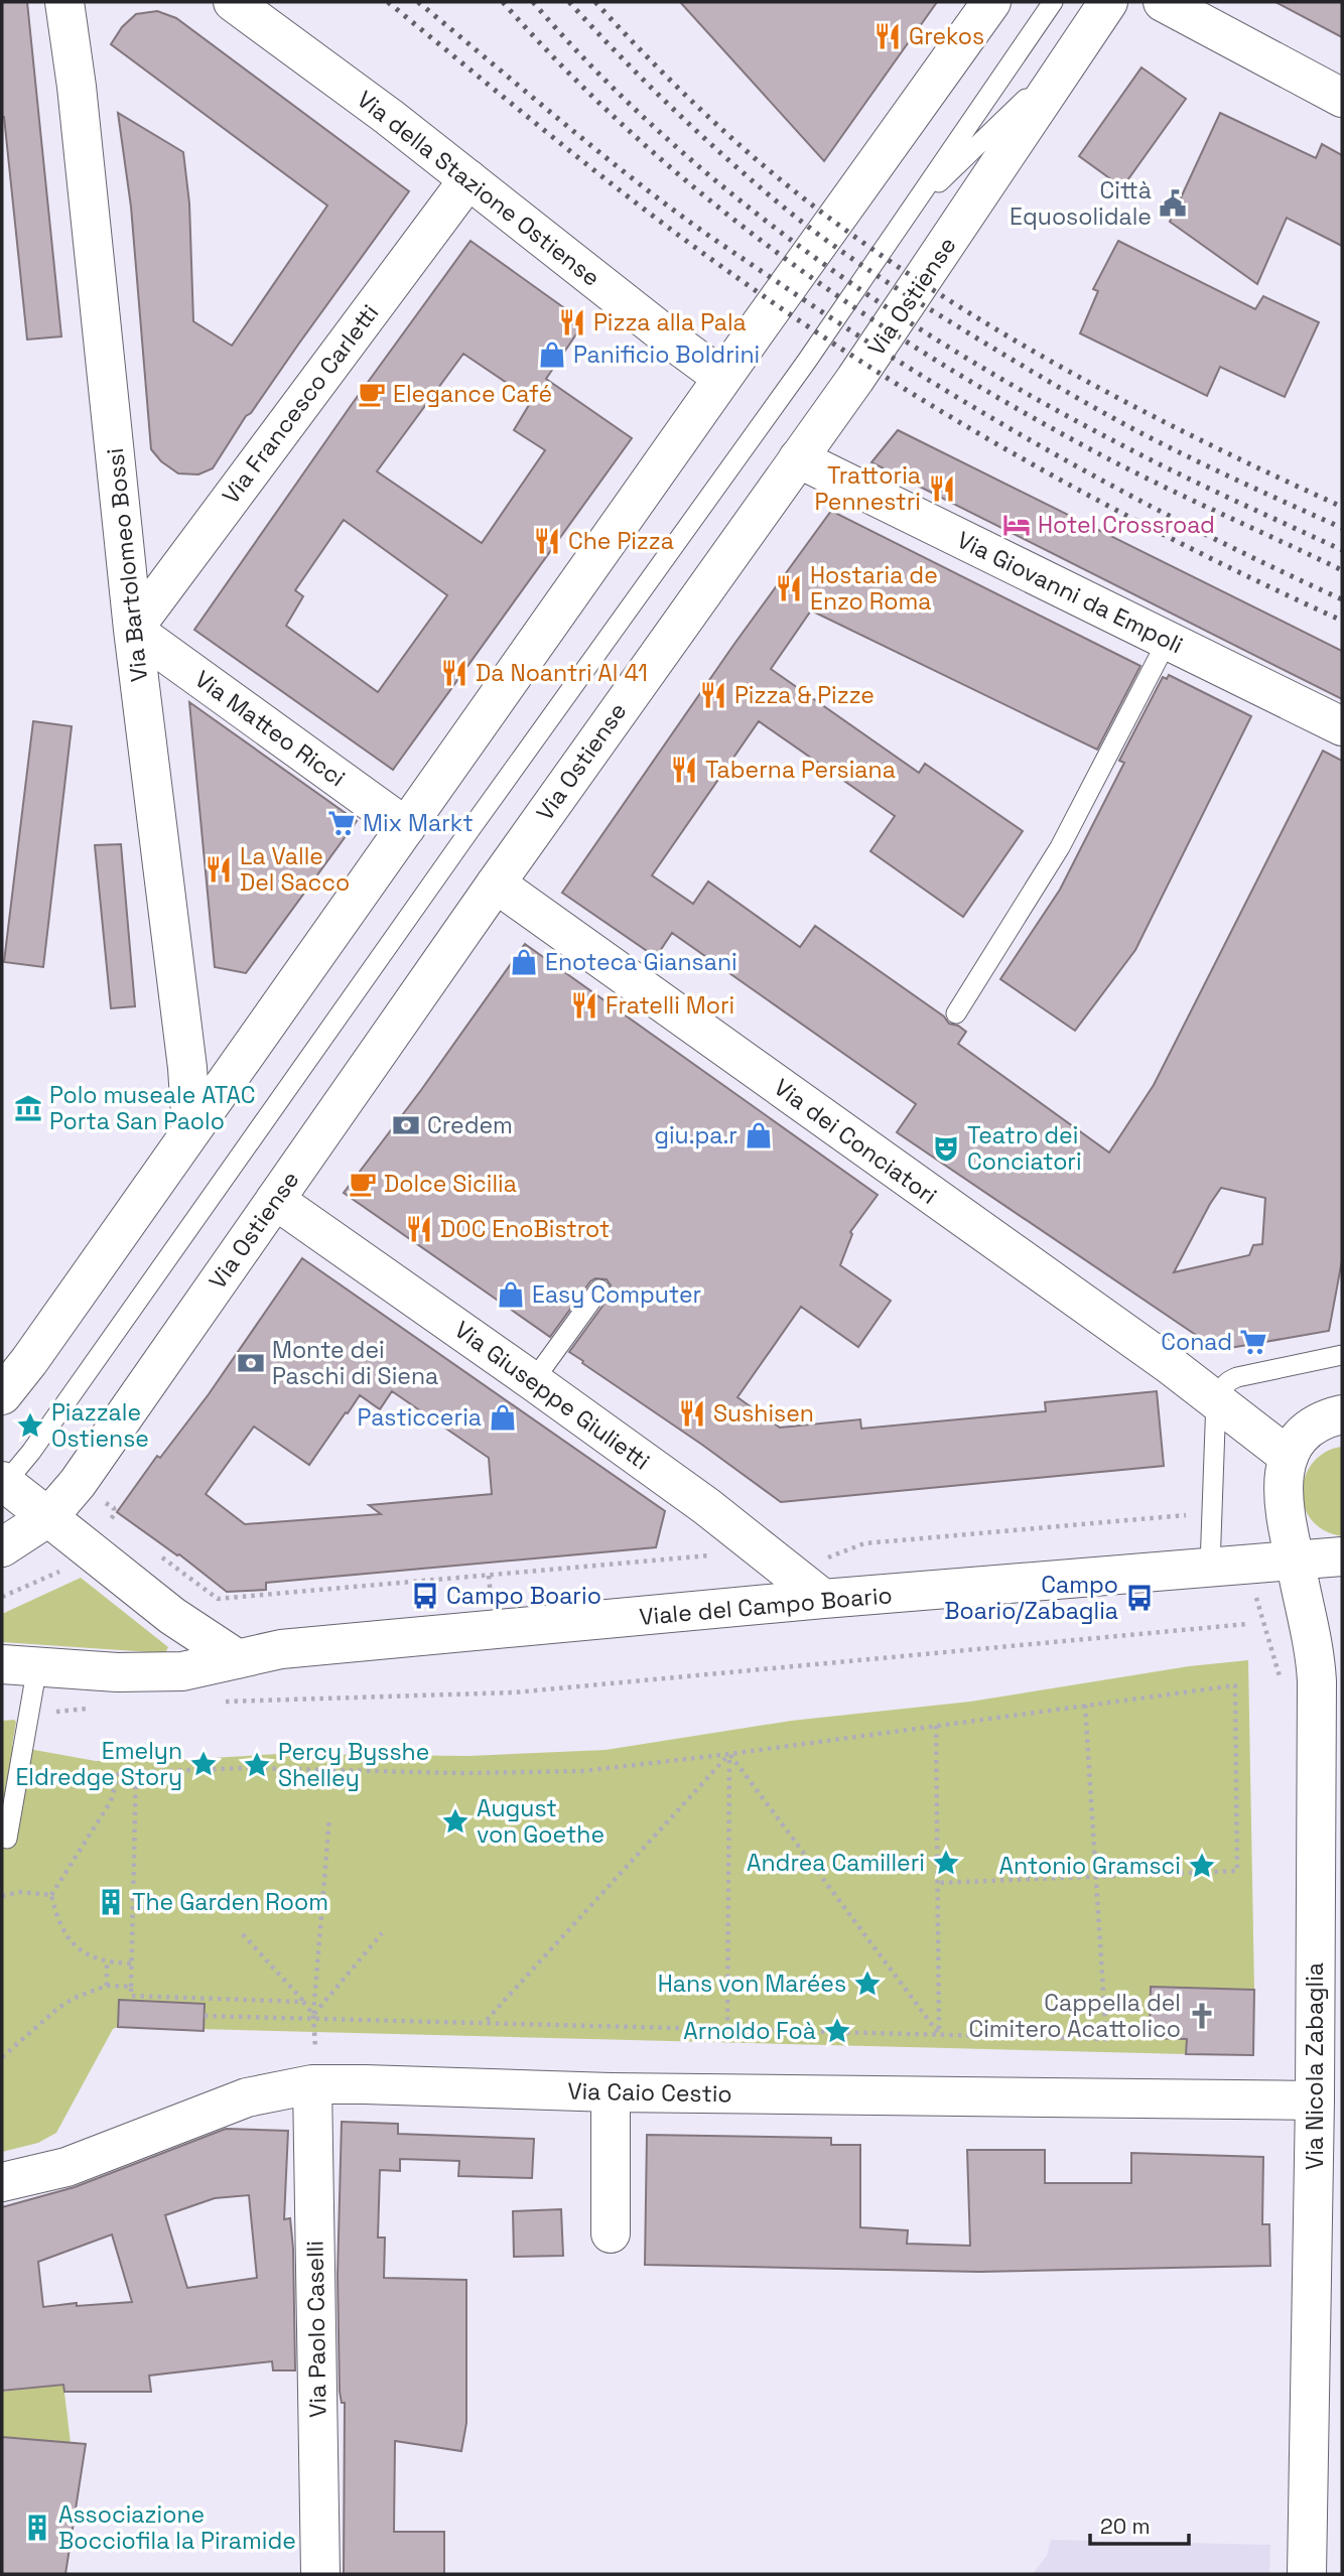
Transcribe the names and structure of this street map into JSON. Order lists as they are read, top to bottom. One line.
{"streets":{"street":["Via della Stazione Ostiense","Via Ostiense","Via Francesco Carletti","Via Bartolomeo Bossi","Via Giovanni da Empoli","Via Matteo Ricci","Via dei Conciatori","Via Giuseppe Giulietti","Viale del Campo Boario","Via Nicola Zabaglia","Via Caio Cestio","Via Paolo Caselli"]},"crossings":[["Via della Stazione Ostiense","Via Francesco Carletti"],["Via Ostiense","Via Giovanni da Empoli"],["Via Ostiense","Via dei Conciatori"],["Via Ostiense","Via Giuseppe Giulietti"],["Via Francesco Carletti","Via Bartolomeo Bossi"],["Via Francesco Carletti","Via Matteo Ricci"],["Via Bartolomeo Bossi","Via Matteo Ricci"],["Via dei Conciatori","Via Nicola Zabaglia"],["Via Giuseppe Giulietti","Viale del Campo Boario"],["Viale del Campo Boario","Via Nicola Zabaglia"],["Via Nicola Zabaglia","Via Caio Cestio"],["Via Caio Cestio","Via Paolo Caselli"]],"places":{"restaurant":["Grekos","Pizza alla Pala","Trattoria Pennestri","Che Pizza","Hostaria de Enzo Roma","Da Noantri Al 41","Pizza & Pizze","Taberna Persiana","La Valle Del Sacco","Fratelli Mori","DOC EnoBistrot","Sushisen"],"public building":["Città Equosolidale"],"shop":["Panificio Boldrini","Enoteca Giansani","giu.pa.r","Easy Computer","Pasticceria"],"cafe":["Elegance Café","Dolce Sicilia"],"hotel":["Hotel Crossroad"],"supermarket":["Mix Markt","Conad"],"museum":["Polo museale ATAC Porta San Paolo"],"bank":["Credem","Monte dei Paschi di Siena"],"theatre":["Teatro dei Conciatori"],"place":["Piazzale Ostiense","Emelyn Eldredge Story","Percy Bysshe Shelley","August von Goethe","Andrea Camilleri","Antonio Gramsci","Hans von Marées","Arnoldo Foà"],"bus stop":["Campo Boario","Campo Boario/Zabaglia"],"building":["The Garden Room","Associazione Bocciofila la Piramide"],"church":["Cappella del Cimitero Acattolico"]},"scale_bar":"20 m"}
